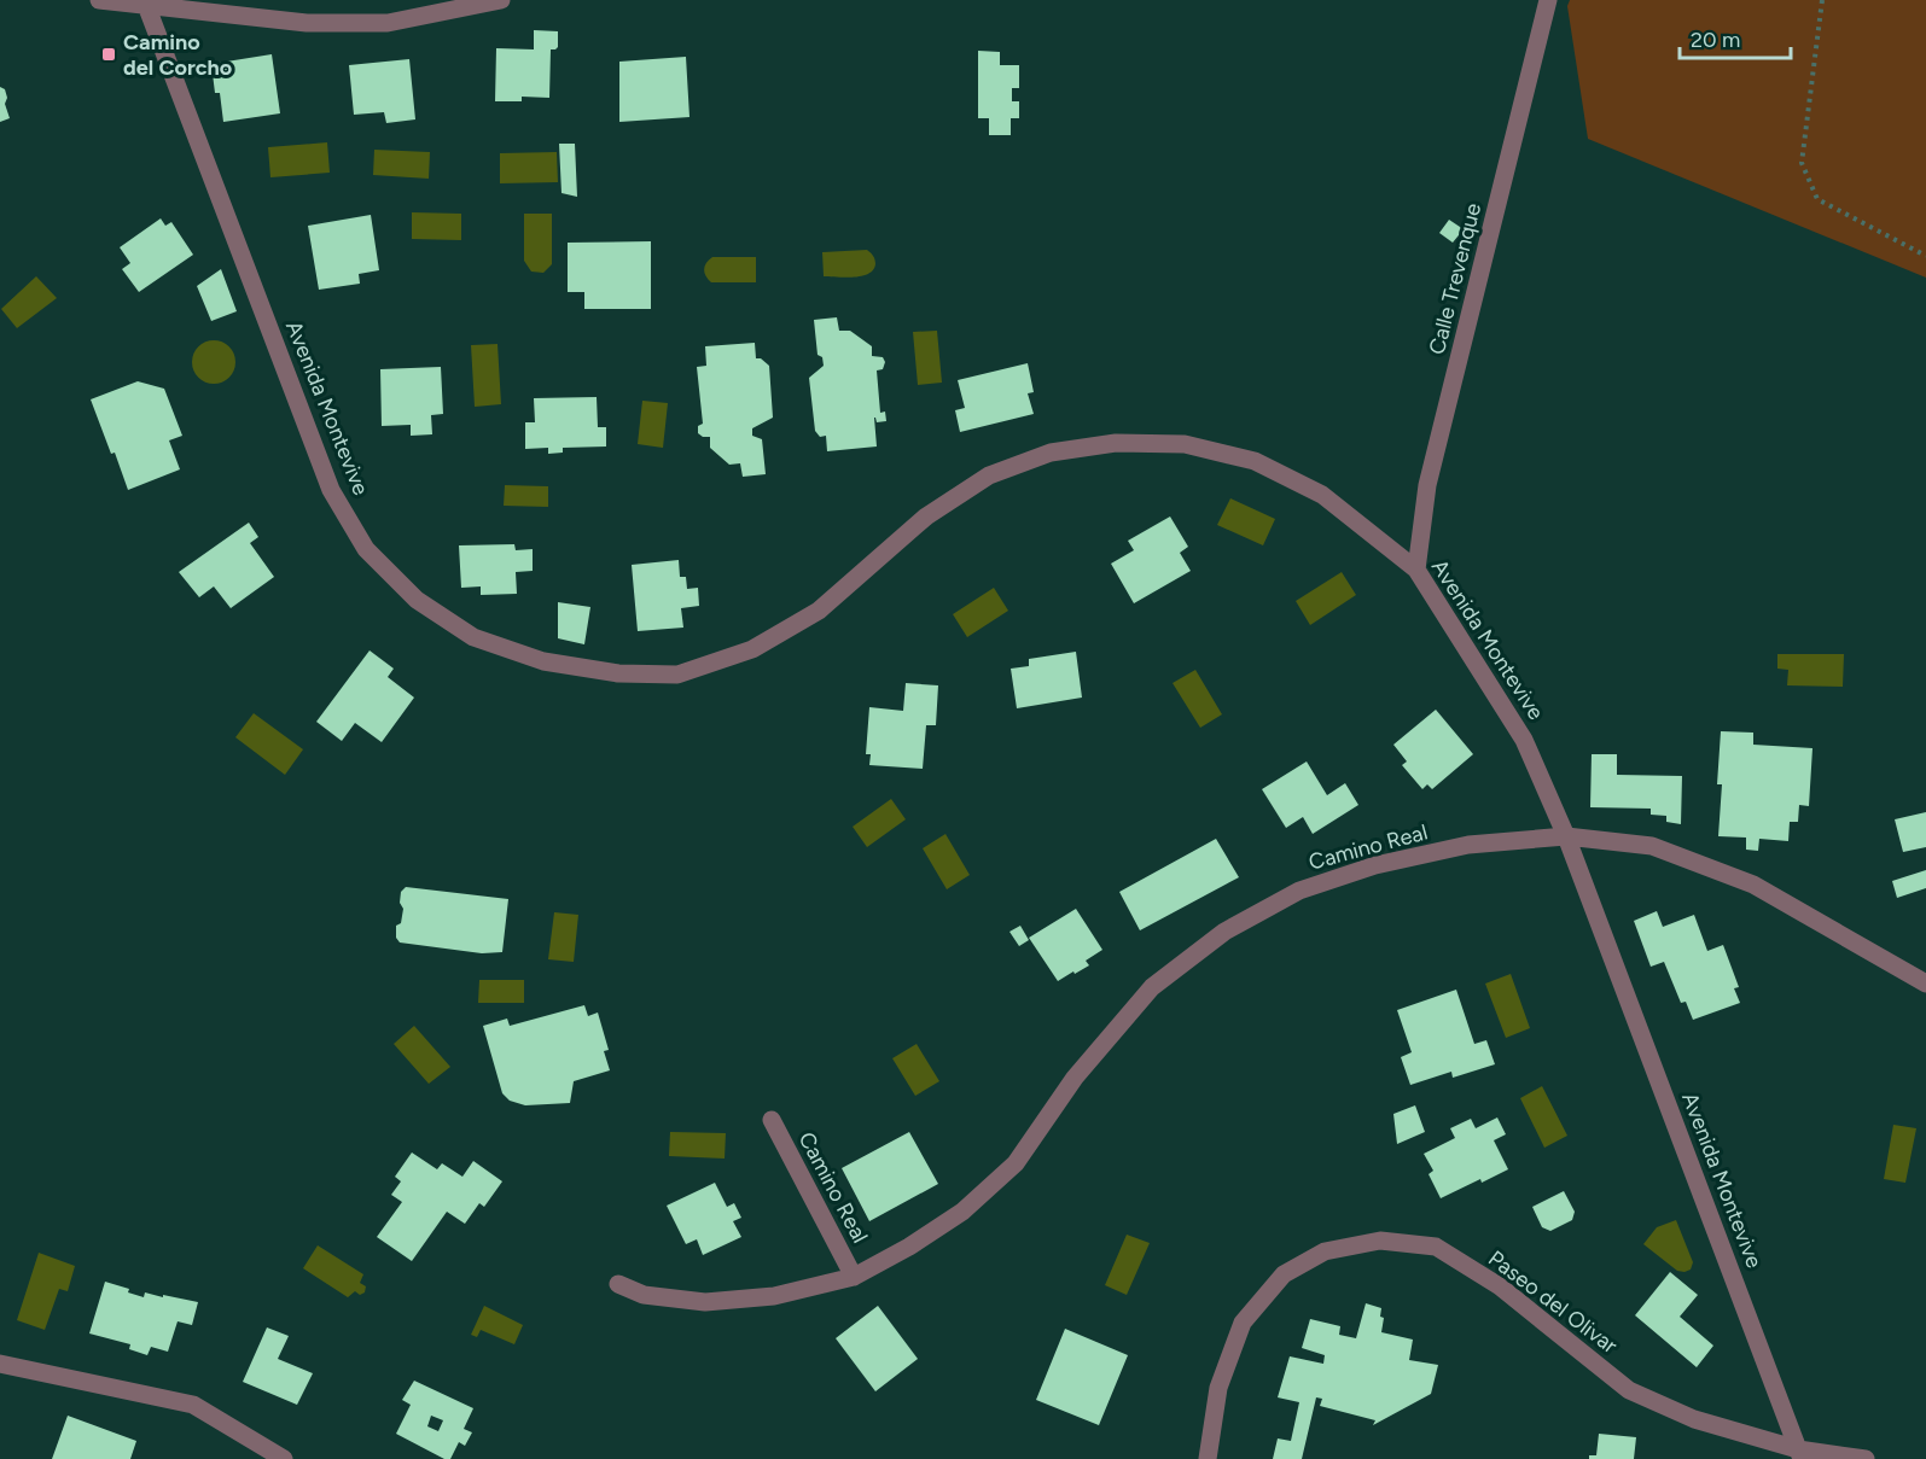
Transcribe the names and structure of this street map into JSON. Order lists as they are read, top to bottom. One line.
{"streets":{"street":["Calle Trevenque","Avenida Montevive","Camino Real","Paseo del Olivar"]},"crossings":[["Calle Trevenque","Avenida Montevive"],["Avenida Montevive","Camino Real"],["Avenida Montevive","Paseo del Olivar"]],"places":{"transit":["Camino del Corcho"]},"scale_bar":"20 m"}
